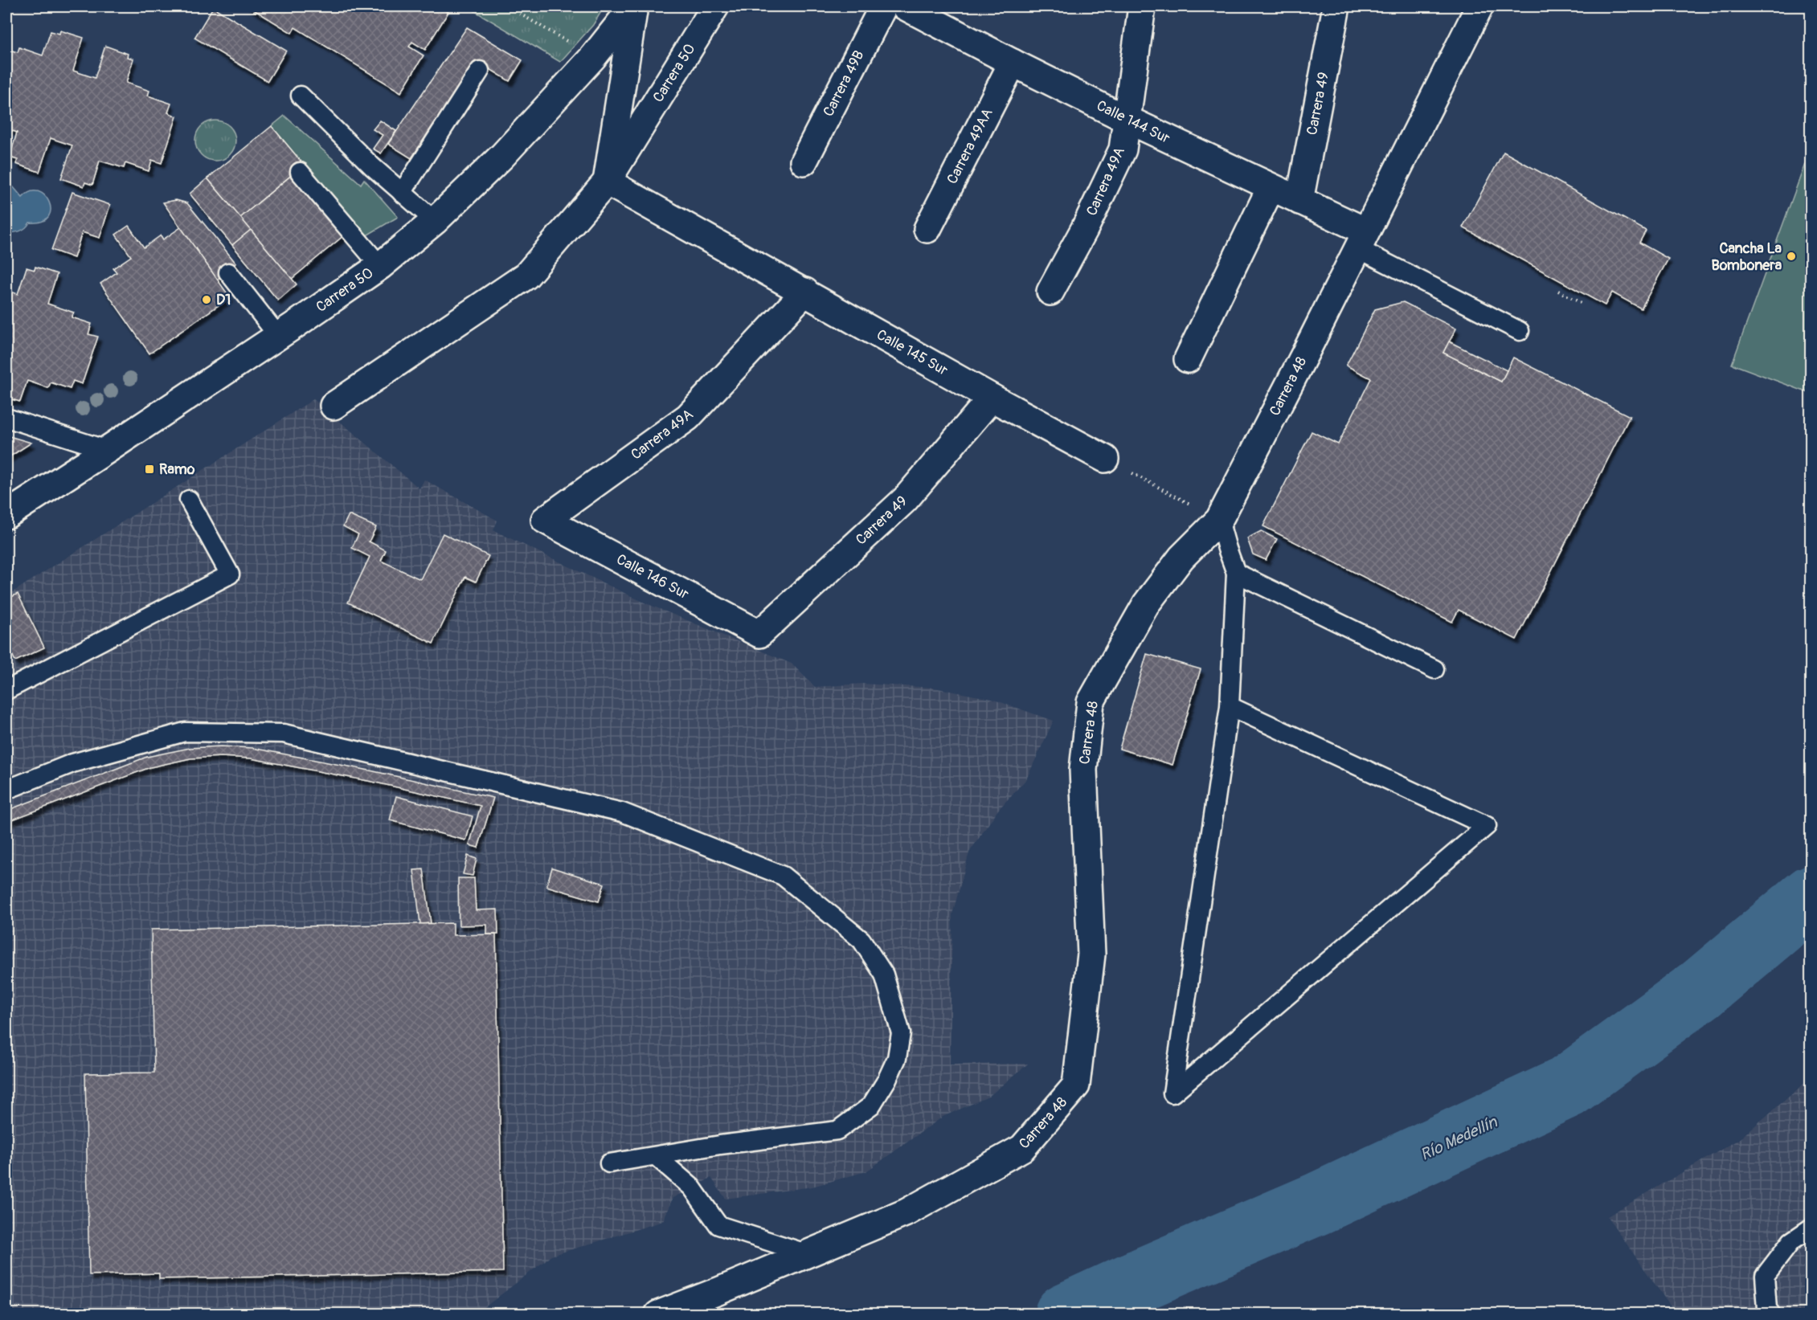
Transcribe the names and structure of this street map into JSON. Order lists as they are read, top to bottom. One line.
{"streets":{"street":["Carrera 50","Carrera 49B","Carrera 49","Calle 144 Sur","Carrera 49AA","Carrera 49A","Calle 145 Sur","Carrera 48","Calle 146 Sur"]},"crossings":[["Carrera 50","Calle 145 Sur"],["Carrera 49","Calle 144 Sur"],["Carrera 49","Calle 145 Sur"],["Carrera 49","Calle 146 Sur"],["Calle 144 Sur","Carrera 49AA"],["Calle 144 Sur","Carrera 49A"],["Calle 144 Sur","Carrera 48"],["Carrera 49A","Calle 145 Sur"],["Carrera 49A","Calle 146 Sur"]],"water":["Río Medellín"],"places":{"other":["Cancha La Bombonera","D1"],"transit":["Ramo"]}}
